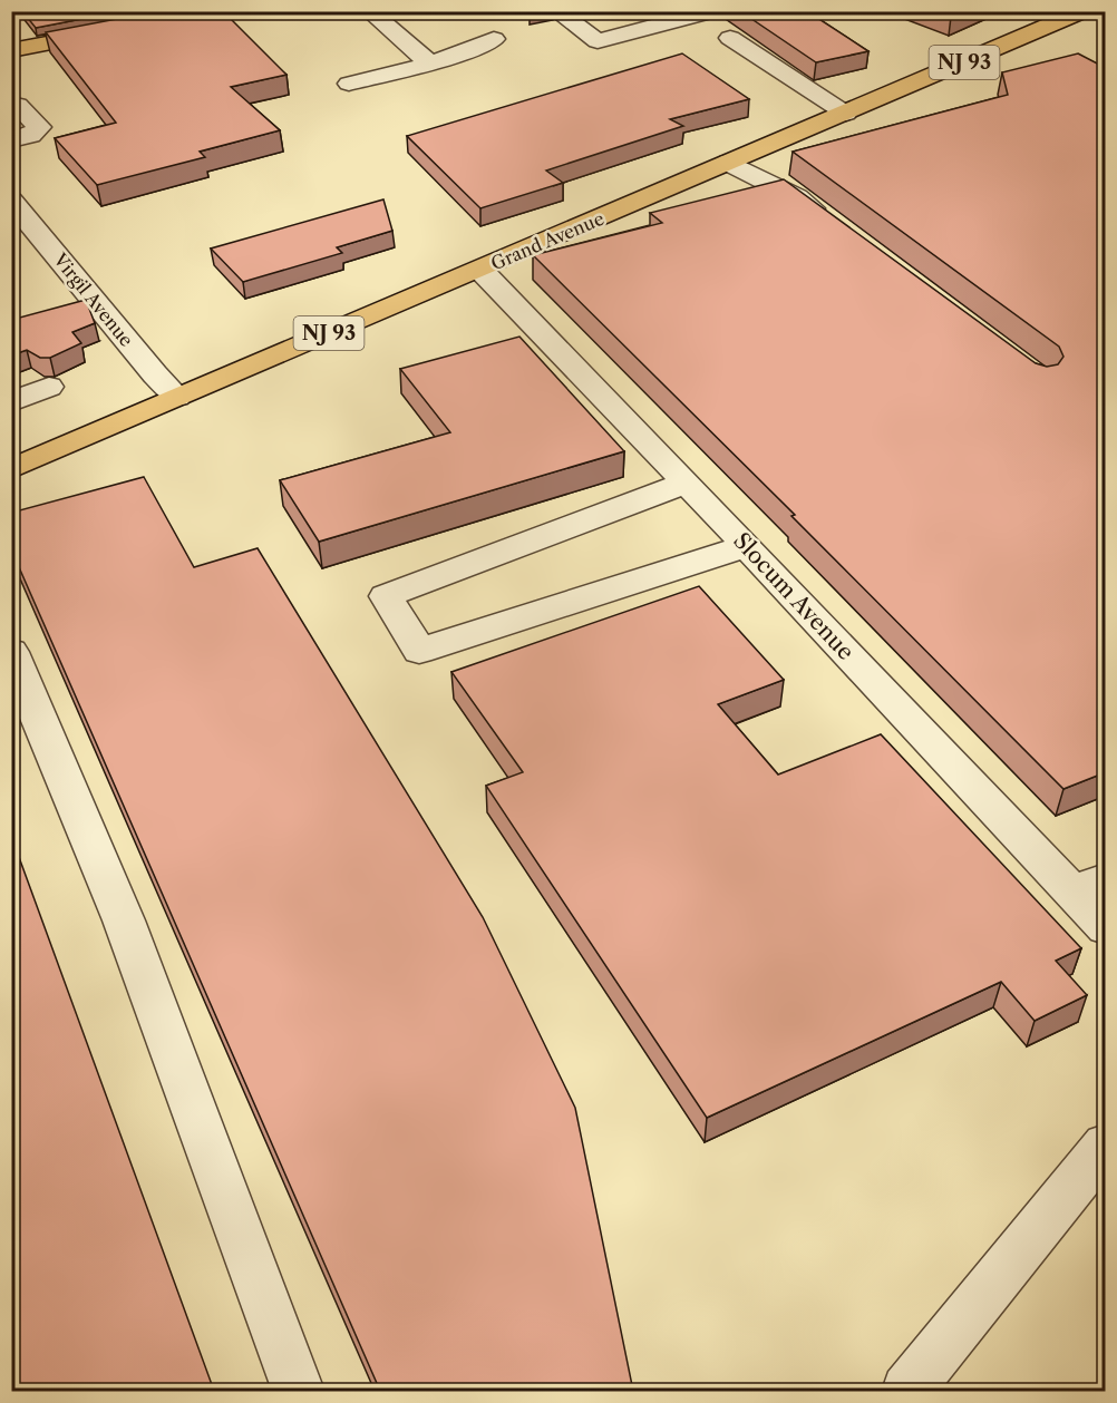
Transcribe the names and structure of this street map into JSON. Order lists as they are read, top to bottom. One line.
{"streets":{"main road":["NJ 93","Grand Avenue"],"street":["Virgil Avenue","Slocum Avenue"]},"crossings":[["Grand Avenue","Virgil Avenue"],["Grand Avenue","Slocum Avenue"]]}
